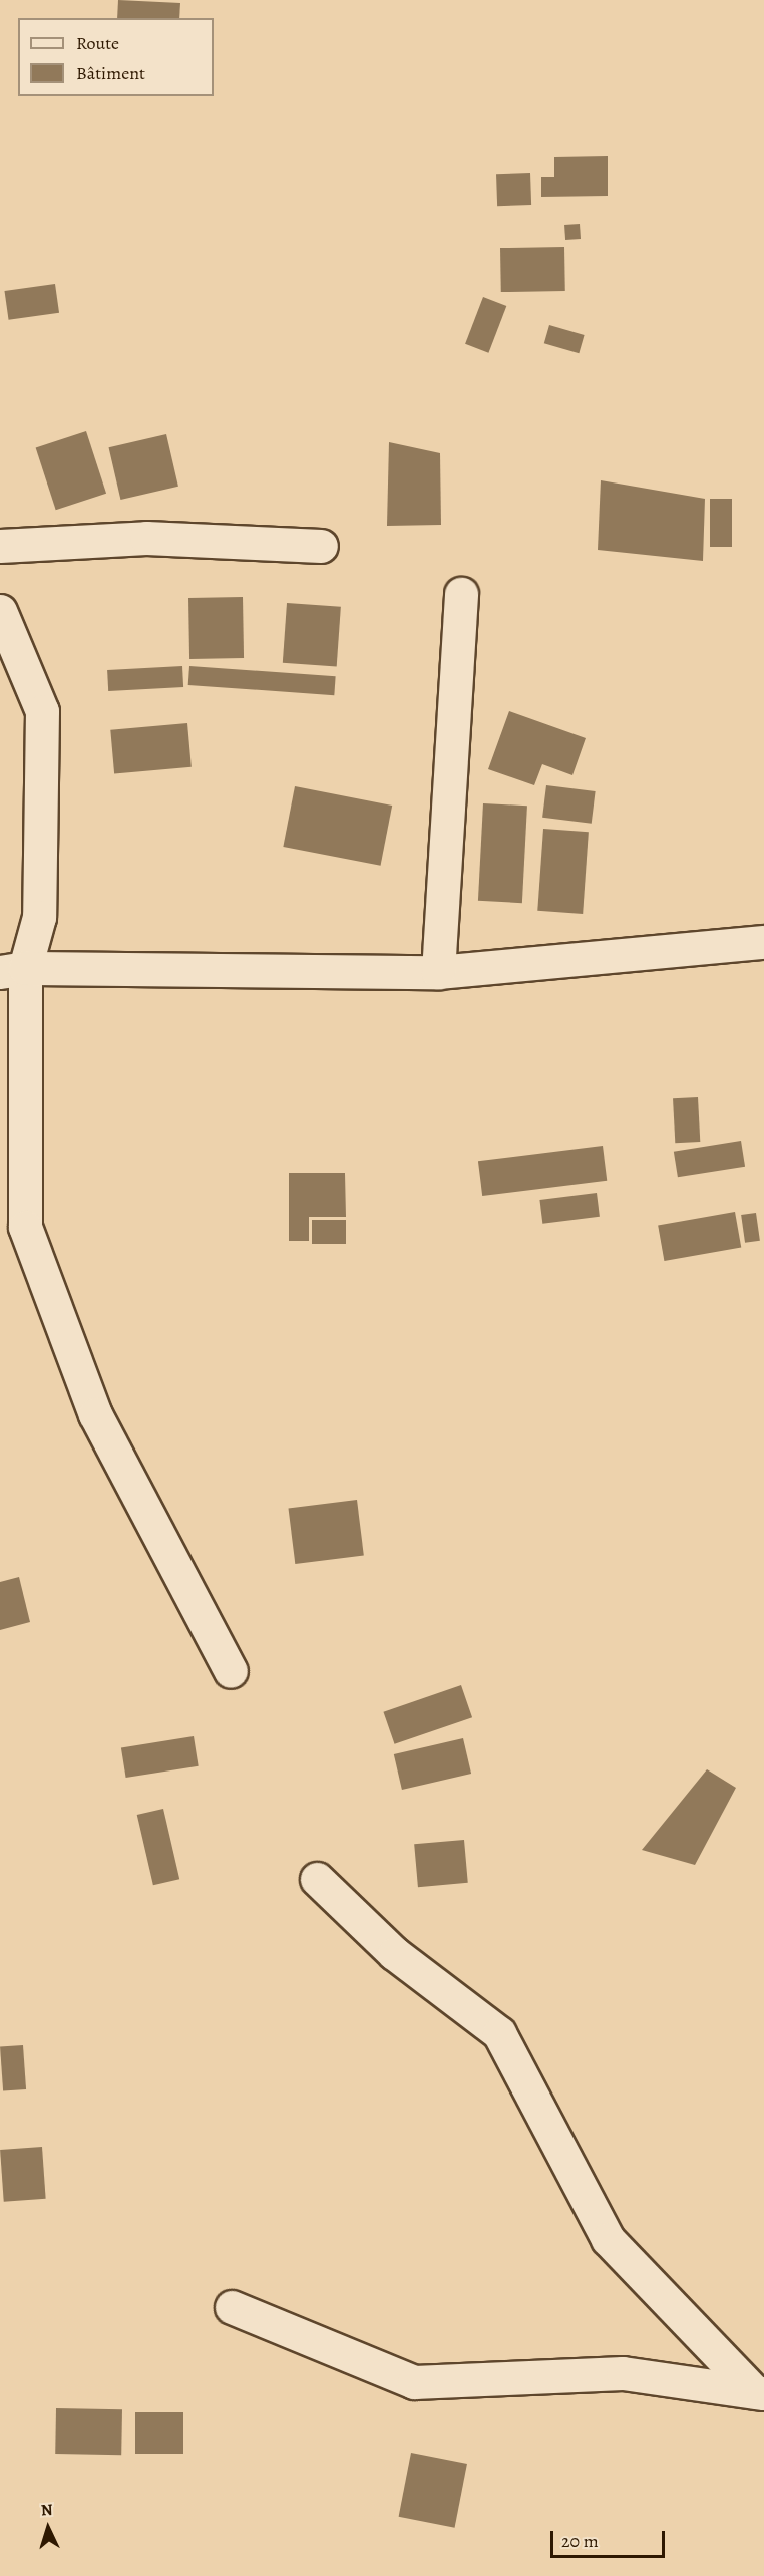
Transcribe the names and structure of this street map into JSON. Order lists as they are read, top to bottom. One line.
{"legend":["Route","Bâtiment"],"scale_bar":"20 m","north":"top"}
